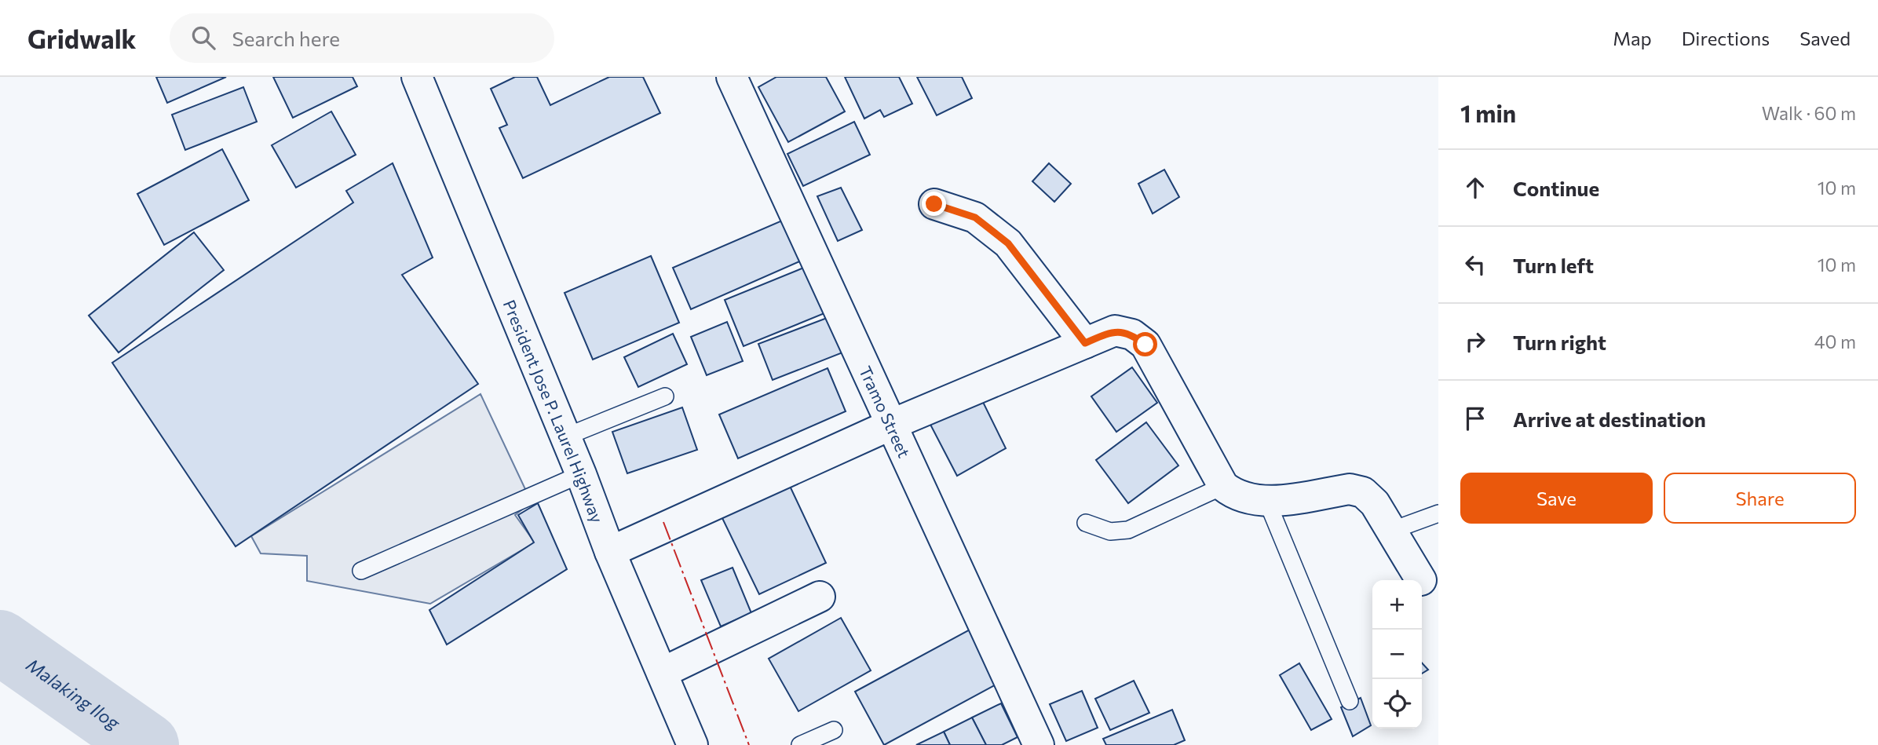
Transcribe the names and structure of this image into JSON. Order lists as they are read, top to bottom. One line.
{"streets":{"main road":["Tramo Street","President Jose P. Laurel Highway"]},"water":["Malaking Ilog"],"page":{"header":"Gridwalk","search":"Search here","nav":["Map","Directions","Saved"],"heading":["1 min","Walk · 60 m"],"list":[["Continue","10 m"],["Turn left","10 m"],["Turn right","40 m"],"Arrive at destination"],"buttons":["Save","Share"],"map_buttons":["+","−"]}}
